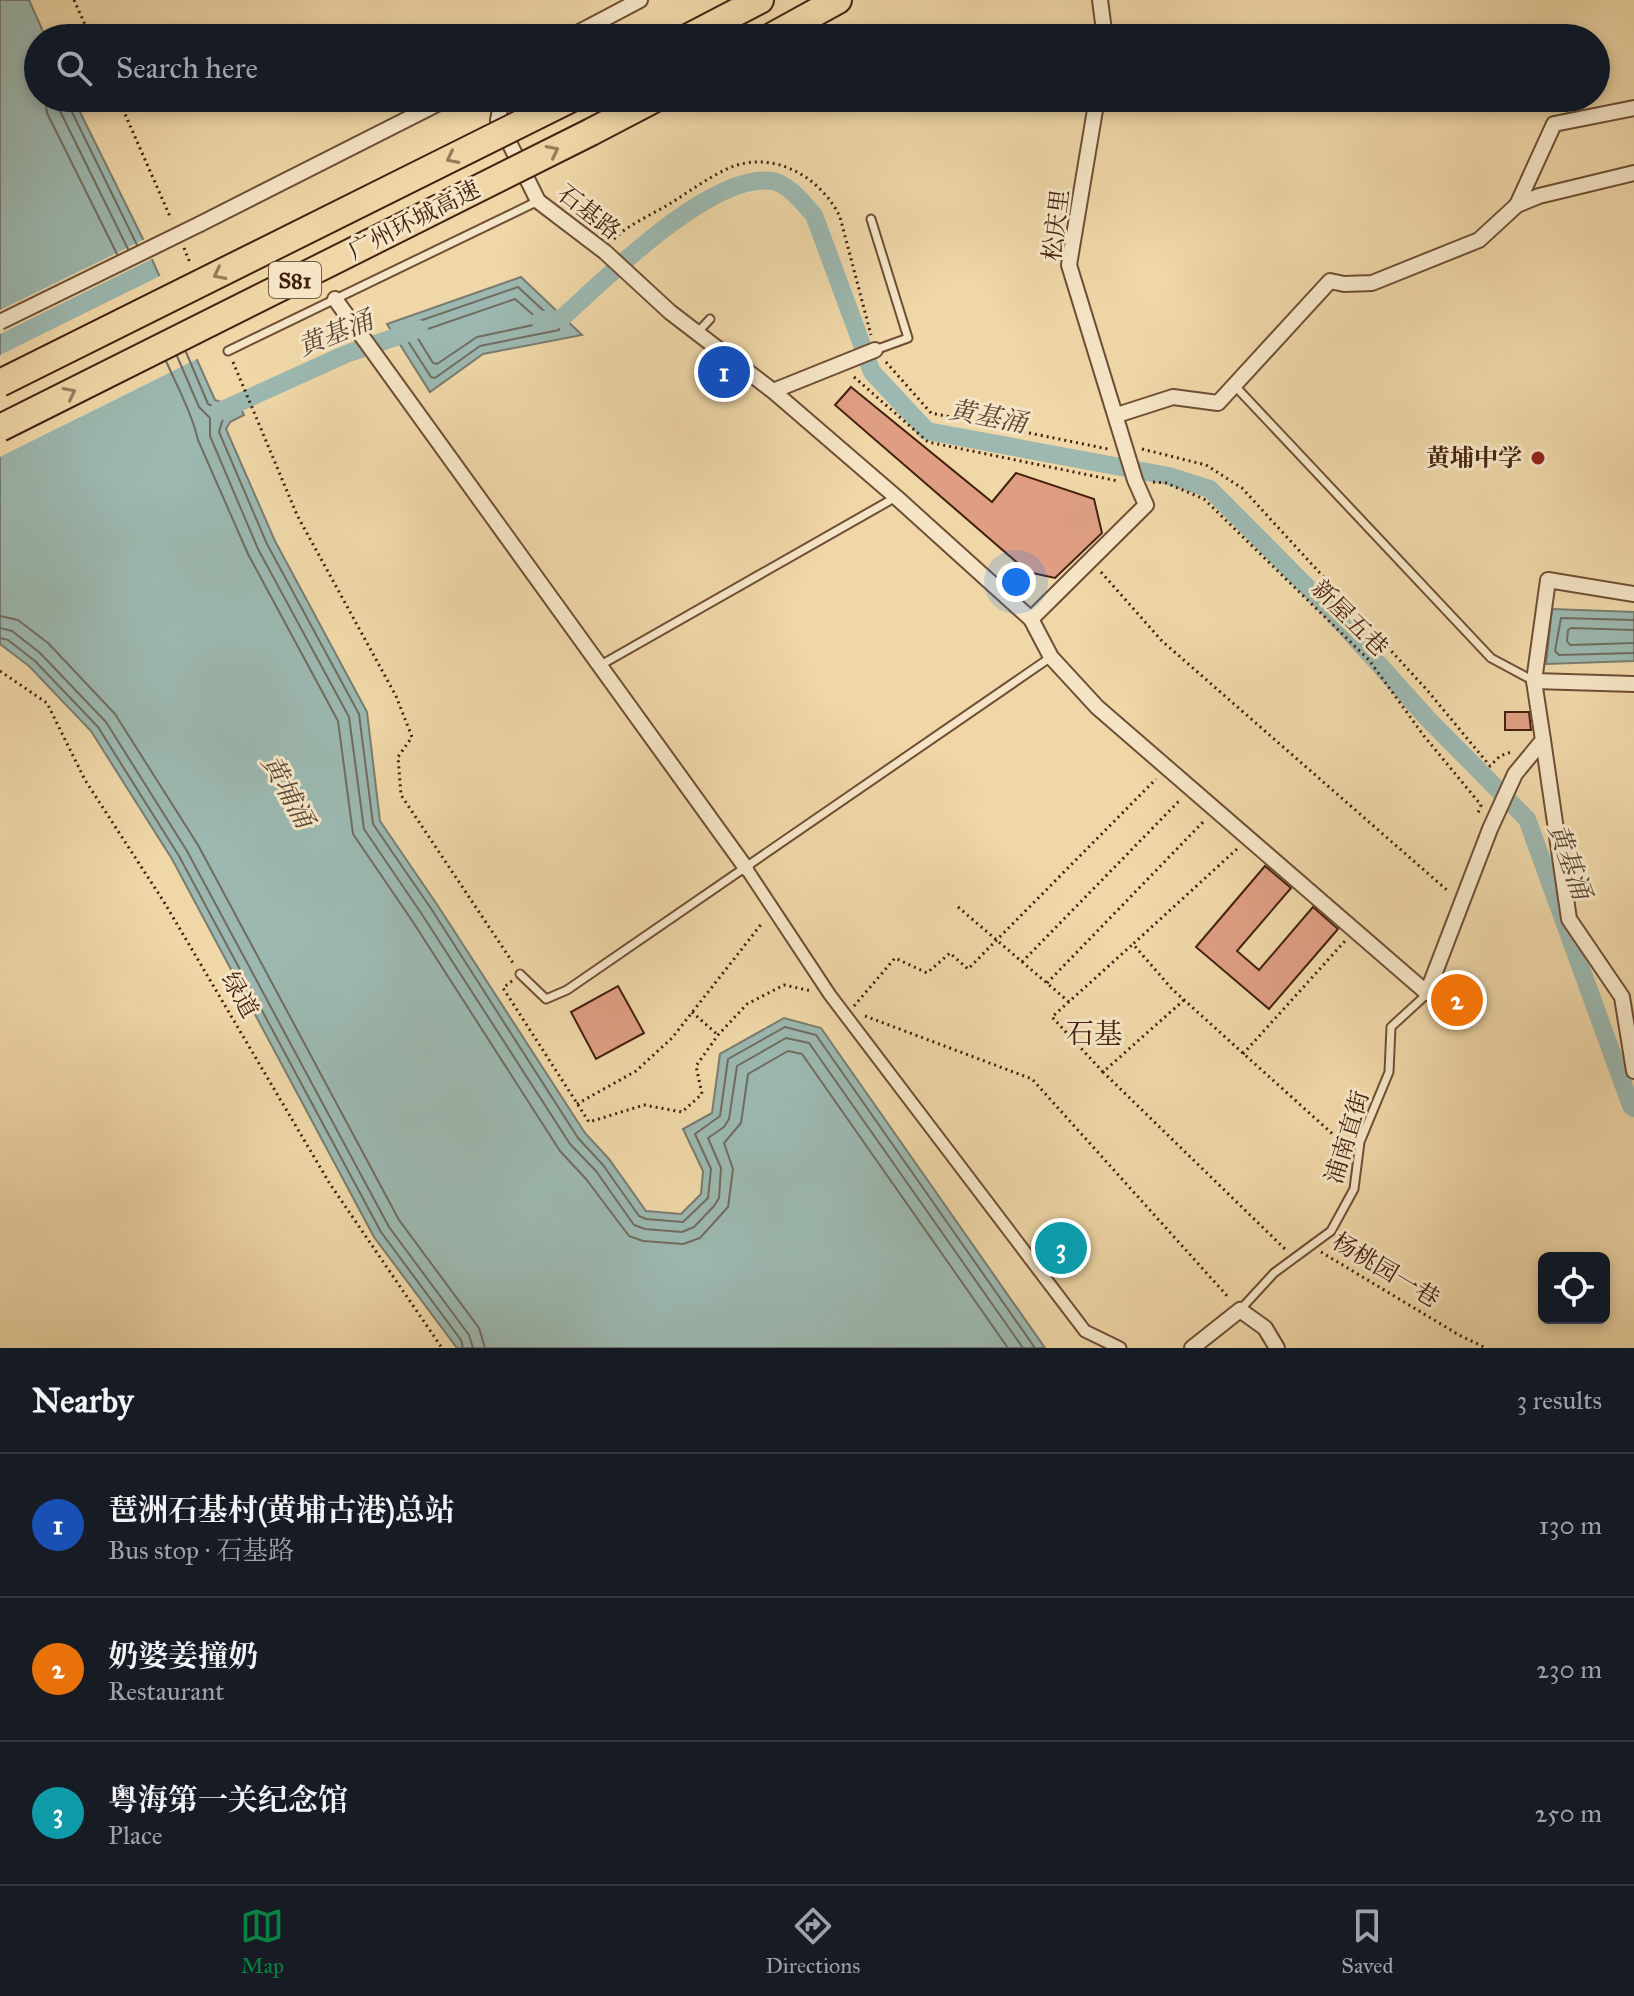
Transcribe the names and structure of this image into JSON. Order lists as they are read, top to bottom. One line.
{"streets":{"highway":["广州环城高速","S81"],"street":["石基路","松庆里"],"lane":["浦南直街"],"path":["新屋五巷","绿道","杨桃园一巷"]},"crossings":[["松庆里","新屋五巷"],["浦南直街","杨桃园一巷"]],"districts":["石基"],"water":["黄基涌","黄埔涌"],"places":["黄埔中学"],"page":{"search":"Search here","pins":["1","2","3"],"heading":["Nearby","3 results"],"list":[{"mark":"1","name":"琶洲石基村(黄埔古港)总站","note":"Bus stop · 石基路","value":"130 m"},{"mark":"2","name":"奶婆姜撞奶","note":"Restaurant","value":"230 m"},{"mark":"3","name":"粤海第一关纪念馆","note":"Place","value":"250 m"}],"nav":["Map","Directions","Saved"]}}
